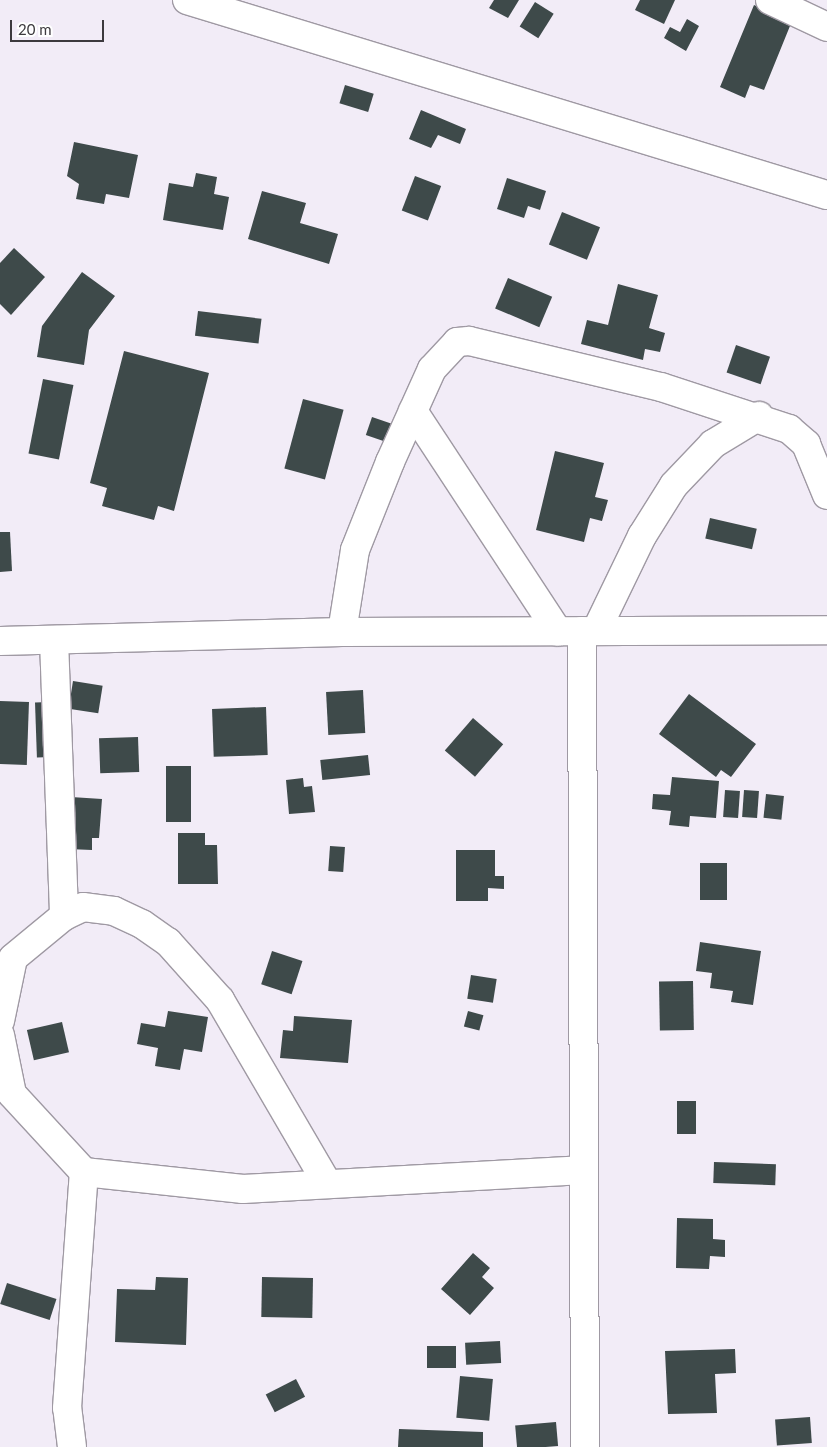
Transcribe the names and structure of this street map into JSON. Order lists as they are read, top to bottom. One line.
{"scale_bar":"20 m"}
